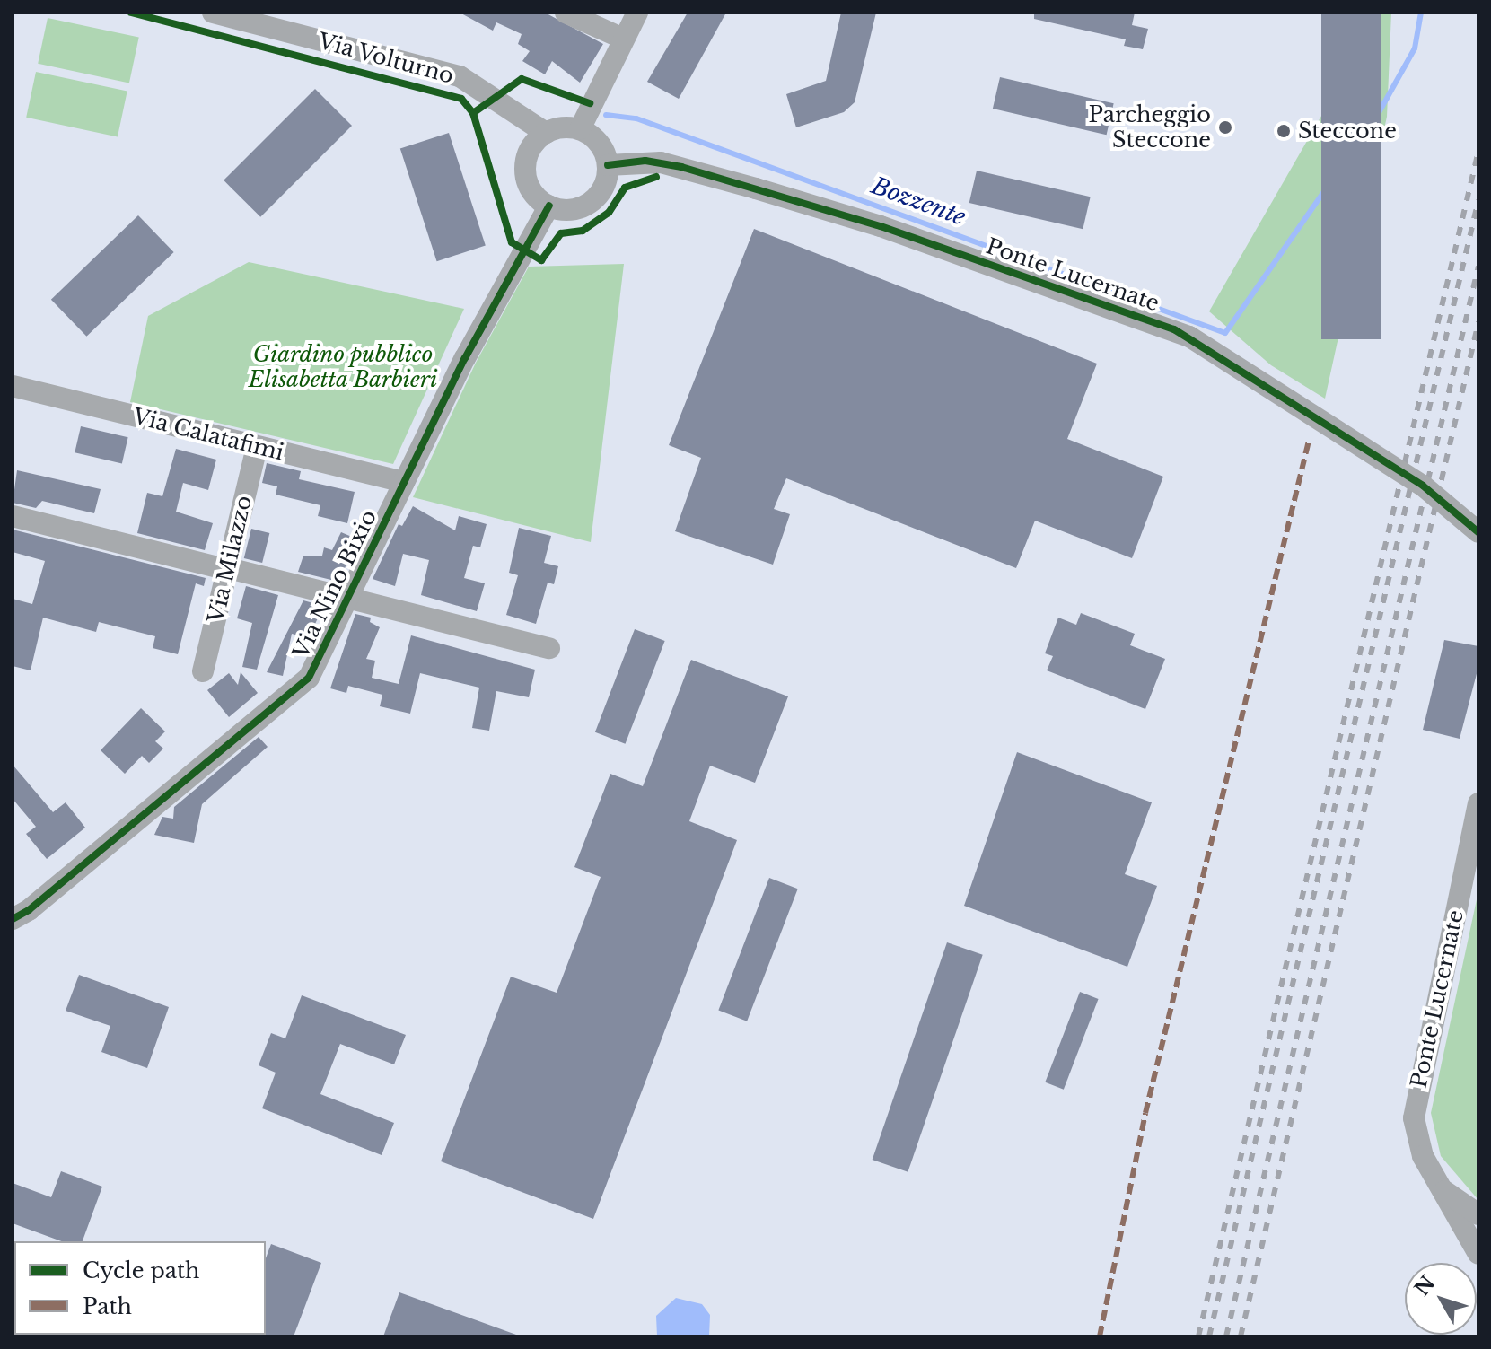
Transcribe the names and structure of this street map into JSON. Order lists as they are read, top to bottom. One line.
{"streets":{"street":["Via Volturno","Ponte Lucernate","Via Calatafimi","Via Milazzo","Via Nino Bixio"]},"crossings":[["Via Volturno","Ponte Lucernate"],["Via Volturno","Via Nino Bixio"],["Ponte Lucernate","Via Nino Bixio"],["Via Calatafimi","Via Milazzo"],["Via Calatafimi","Via Nino Bixio"]],"water":["Bozzente"],"parks":["Giardino pubblico Elisabetta Barbieri"],"places":["Parcheggio Steccone","Steccone"],"legend":["Cycle path","Path"],"north":"top left"}
